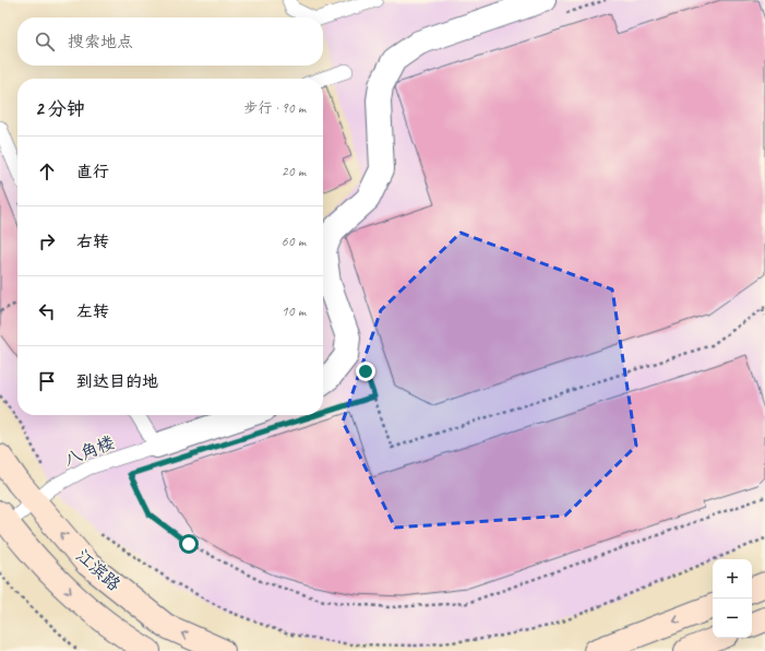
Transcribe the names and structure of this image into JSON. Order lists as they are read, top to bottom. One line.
{"streets":{"main road":["江滨路"],"lane":["八角楼"]},"crossings":[["八角楼","江滨路"]],"page":{"search":"搜索地点","heading":["2 分钟","步行 · 90 m"],"list":[["直行","20 m"],["右转","60 m"],["左转","10 m"],"到达目的地"],"map_buttons":["+","−"]}}
